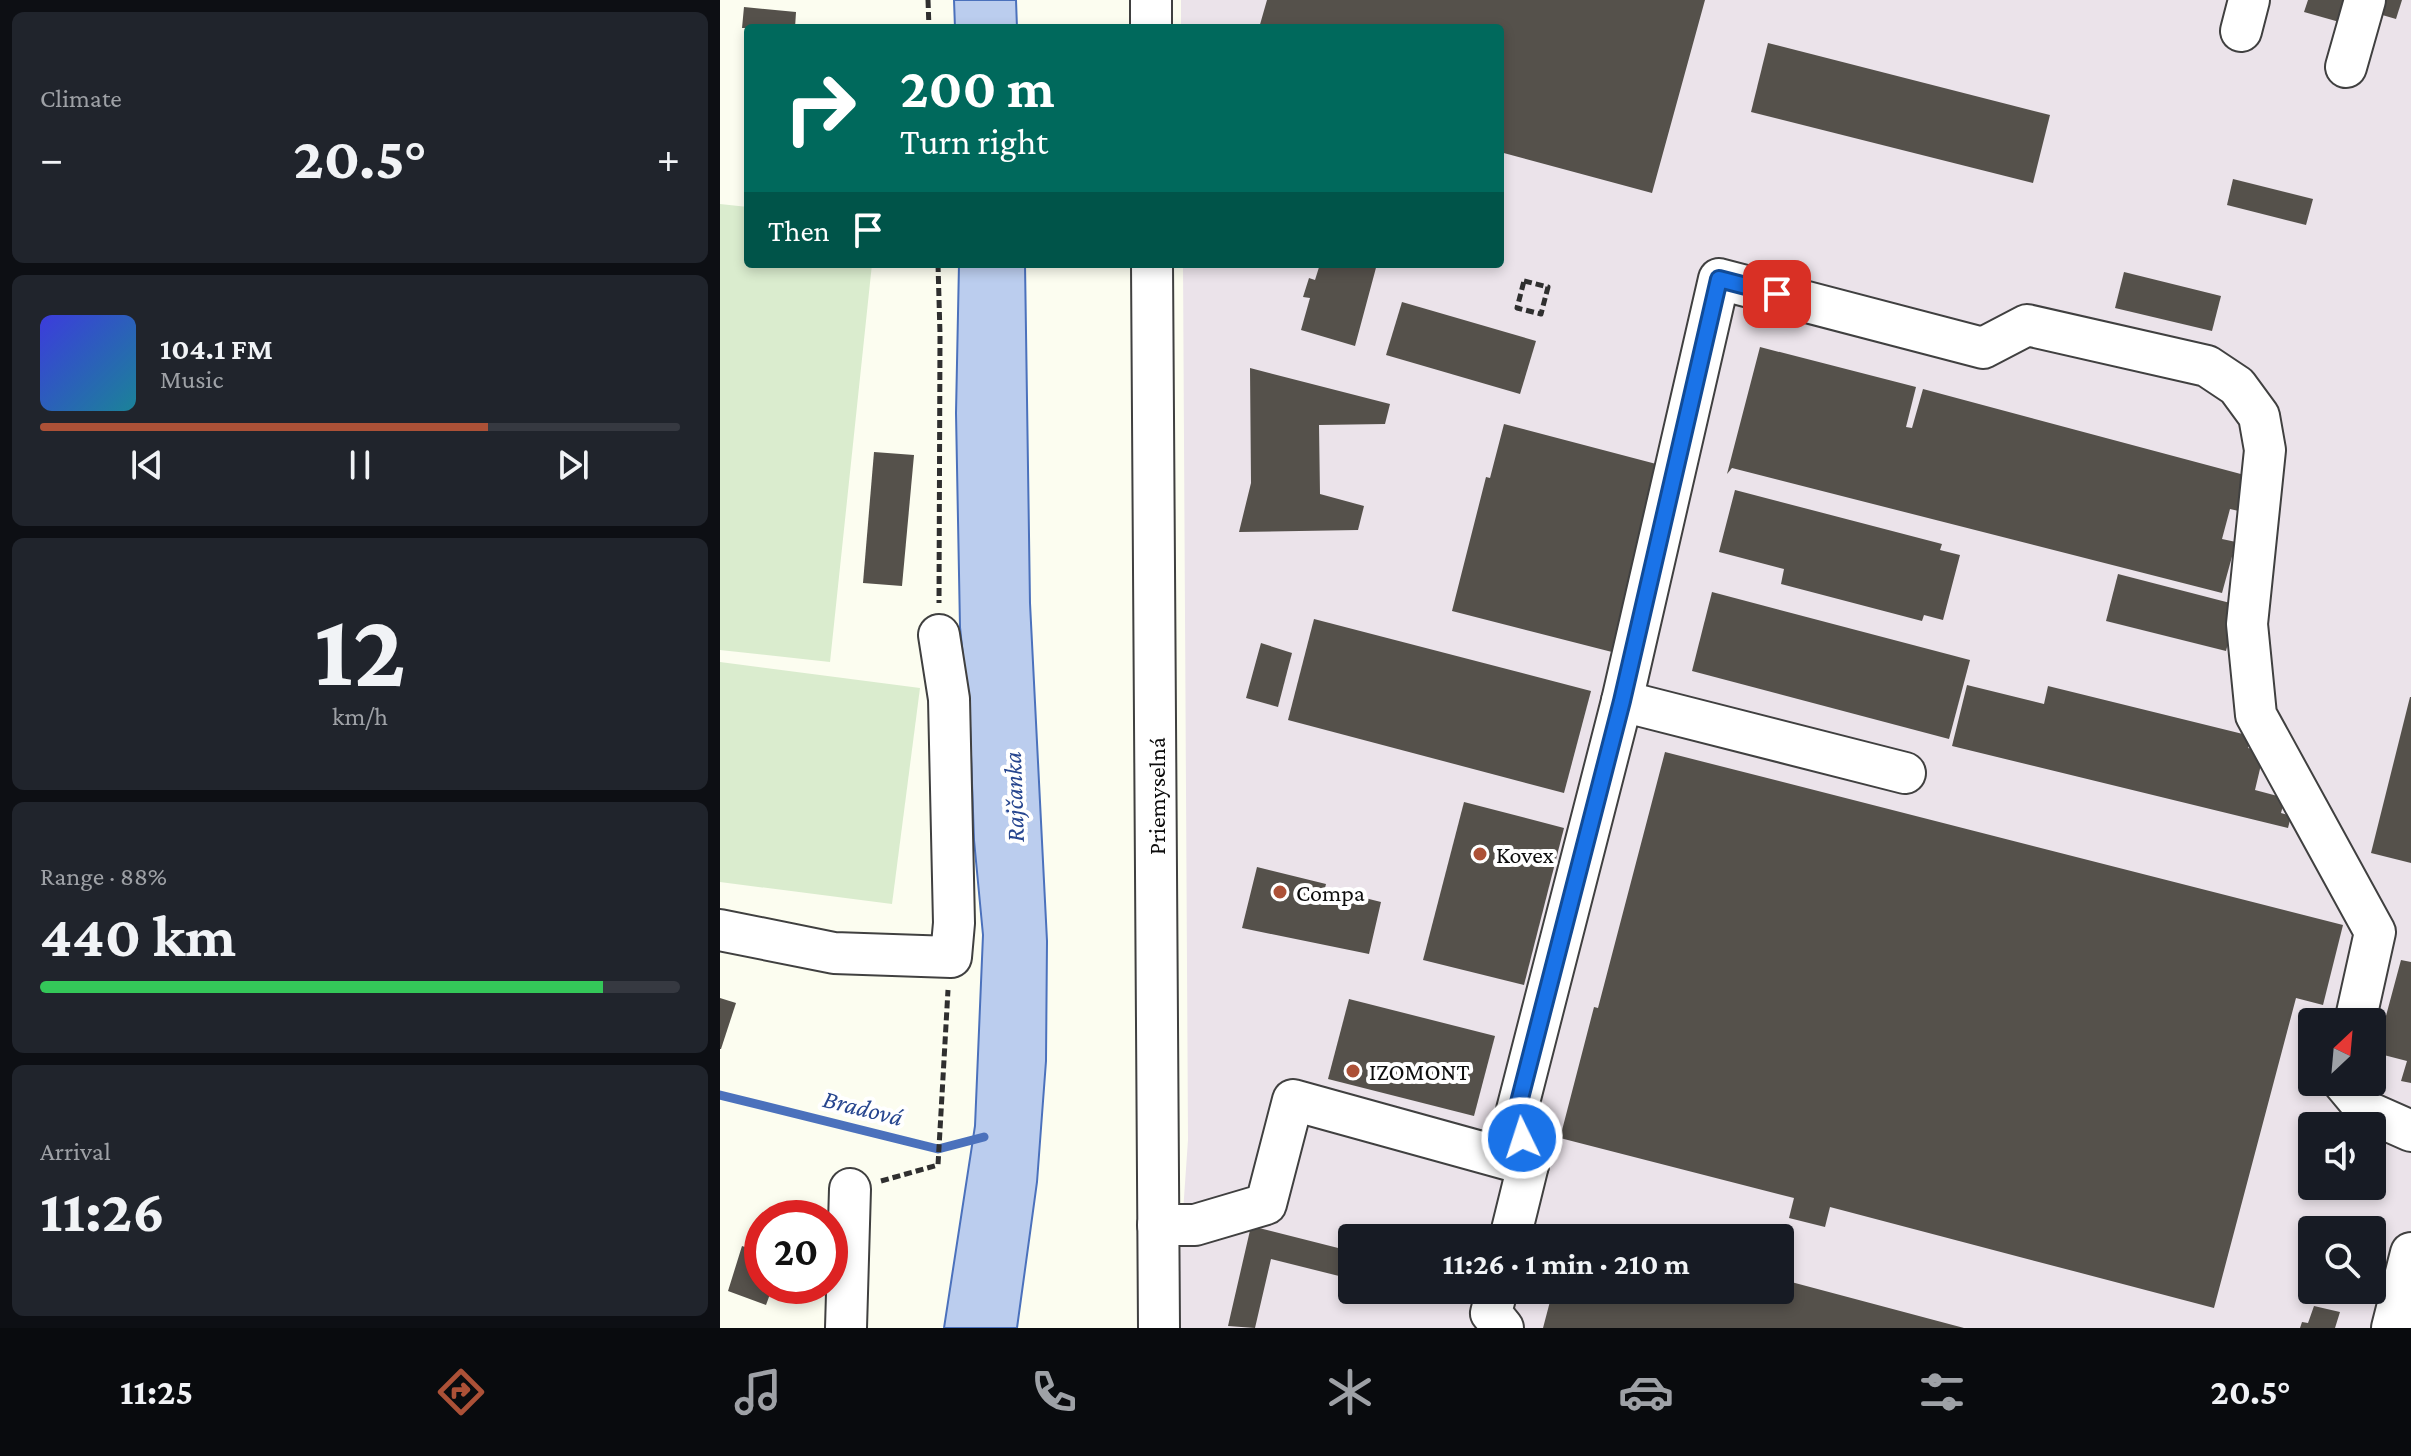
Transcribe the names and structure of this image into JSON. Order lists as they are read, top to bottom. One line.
{"streets":{"street":["Priemyselná"]},"water":["Rajčanka","Bradová"],"places":["Kovex","Compa","IZOMONT"],"north":"top right","page":{"tile":["Climate",["12","km/h"],["Range · 88%","440 km"],["Arrival","11:26"]],"turn":["200 m","Turn right"],"heat":["−","20.5°","+"],"then":"Then","song":["104.1 FM","Music"],"limit":"20","trip":"11:26 · 1 min · 210 m","tabs":["11:25","20.5°"]}}
